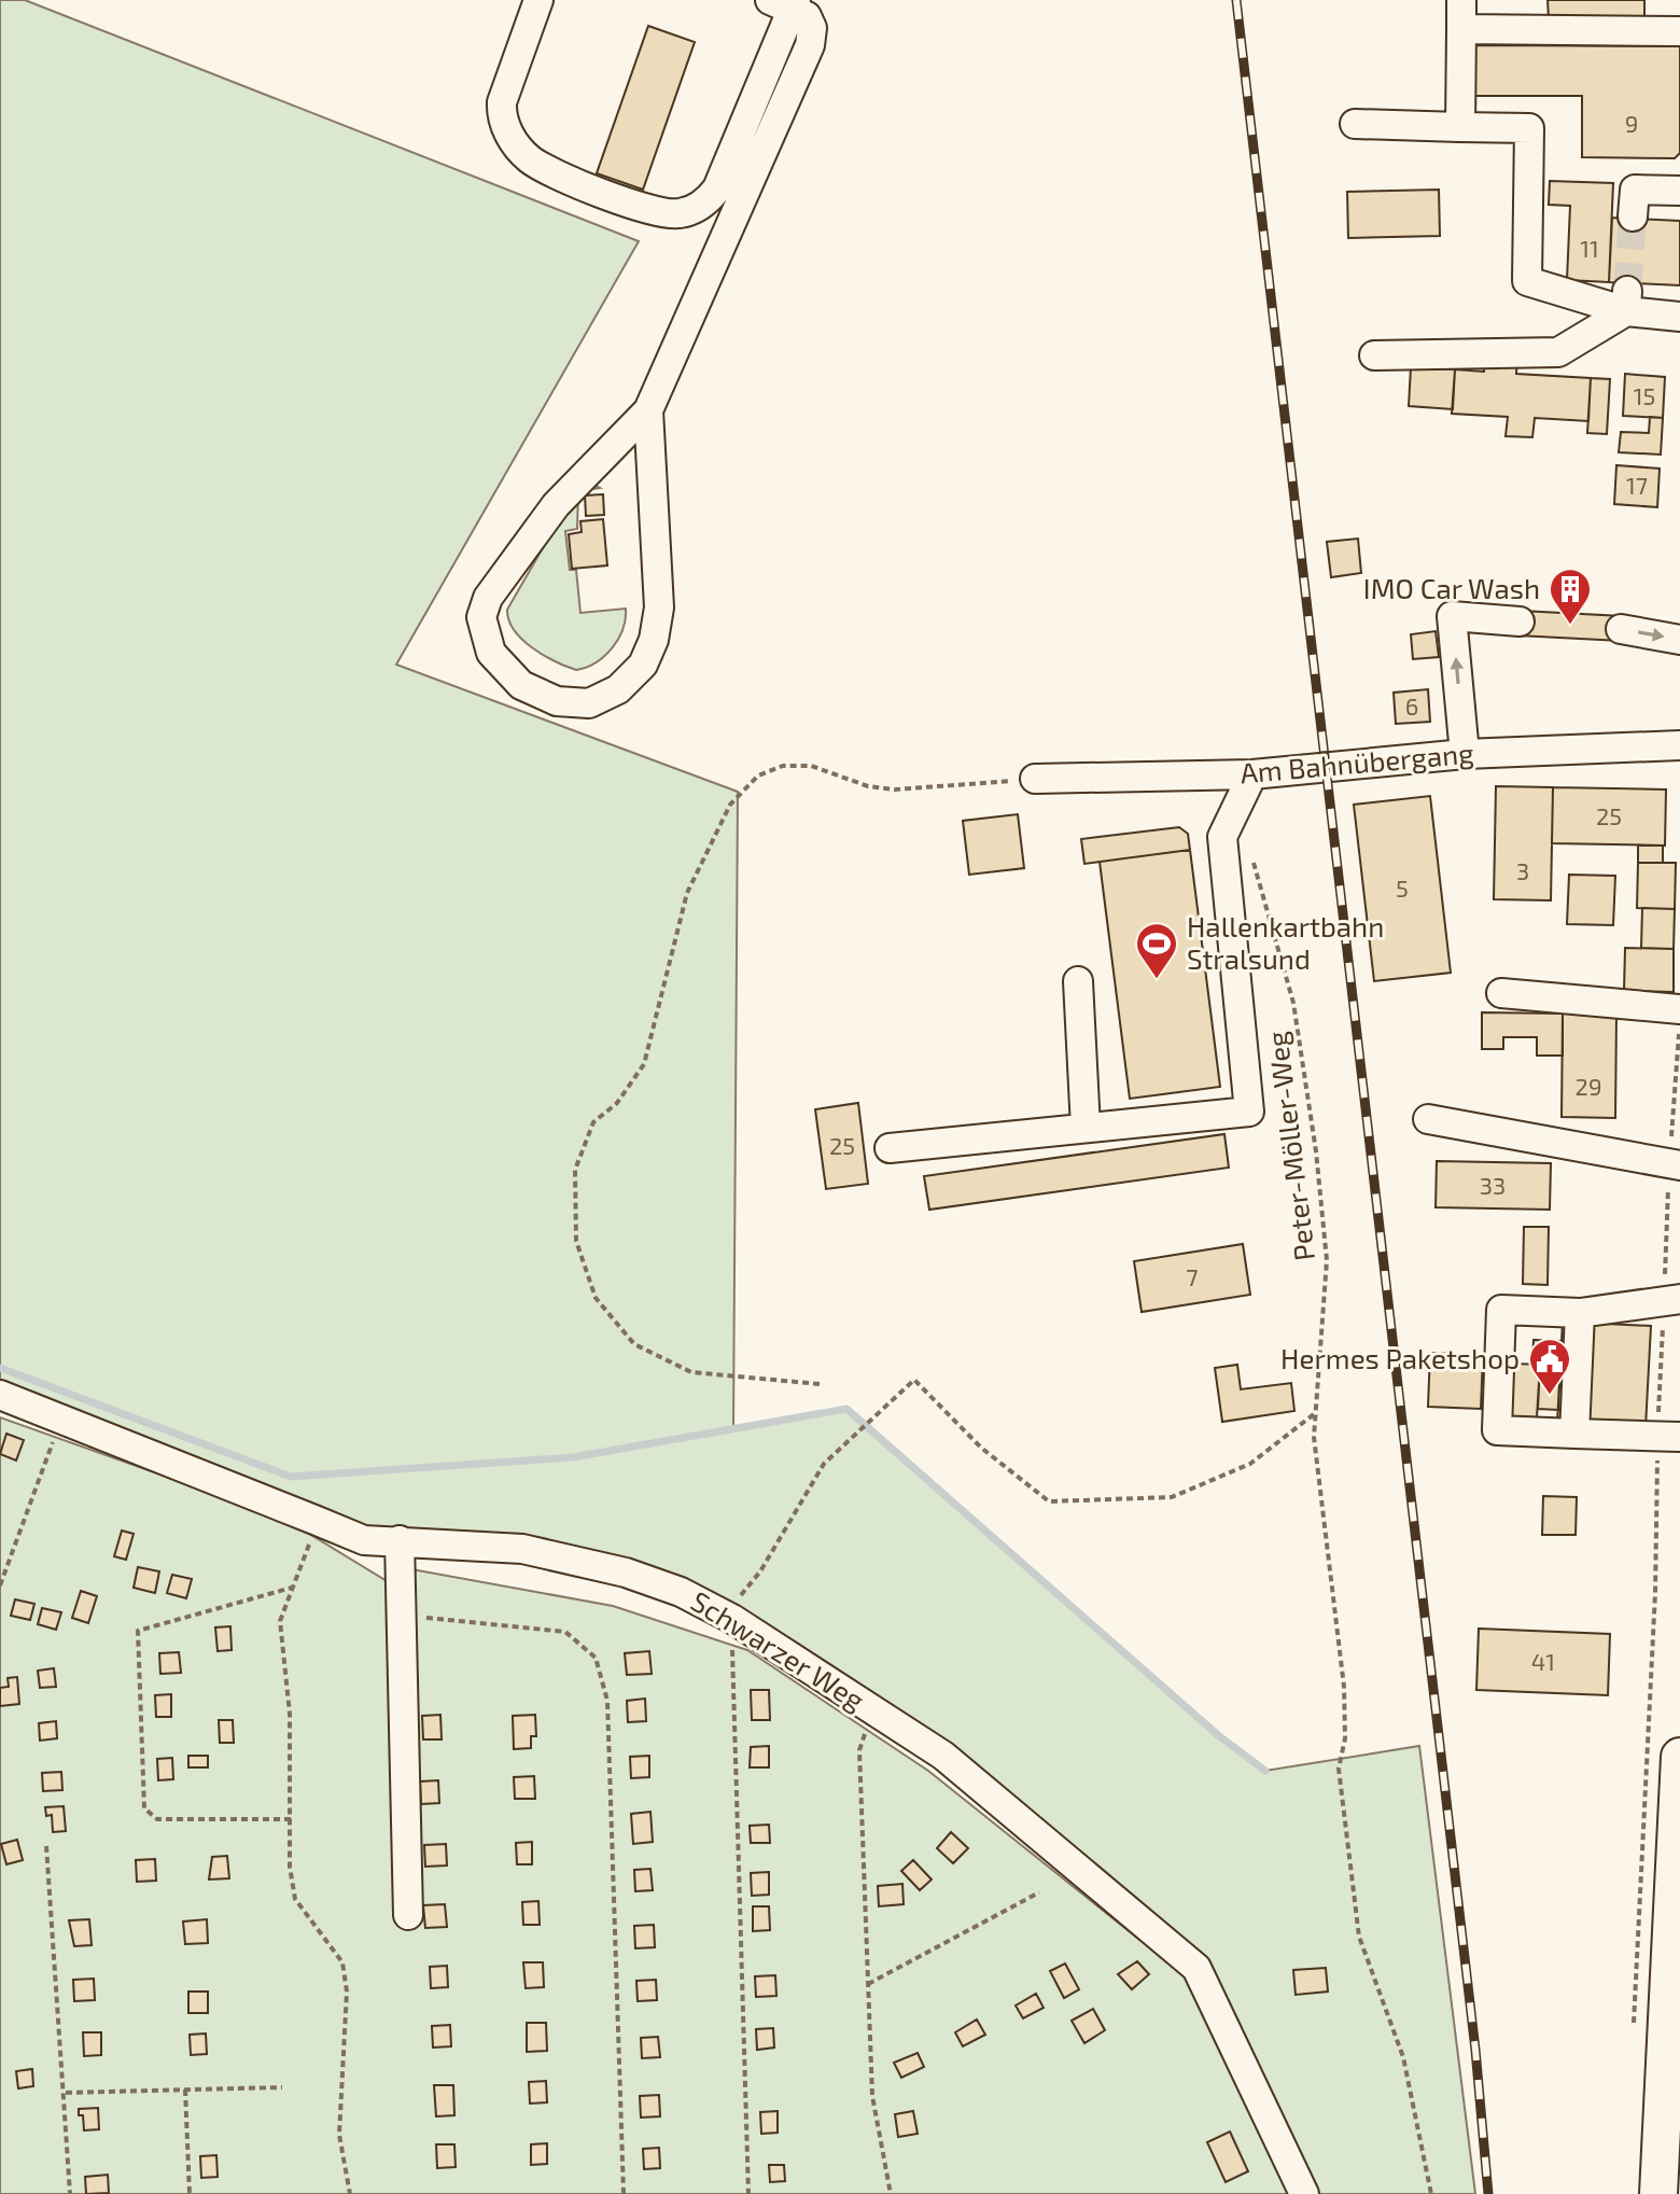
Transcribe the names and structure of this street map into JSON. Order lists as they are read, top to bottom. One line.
{"streets":{"street":["Am Bahnübergang","Schwarzer Weg"],"path":["Peter-Möller-Weg"]},"places":{"building":["IMO Car Wash"],"sports":["Hallenkartbahn Stralsund"],"public building":["Hermes Paketshop"]},"house_numbers":["9","11","15","17","6","25","3","5","29","25","33","7","41"]}
